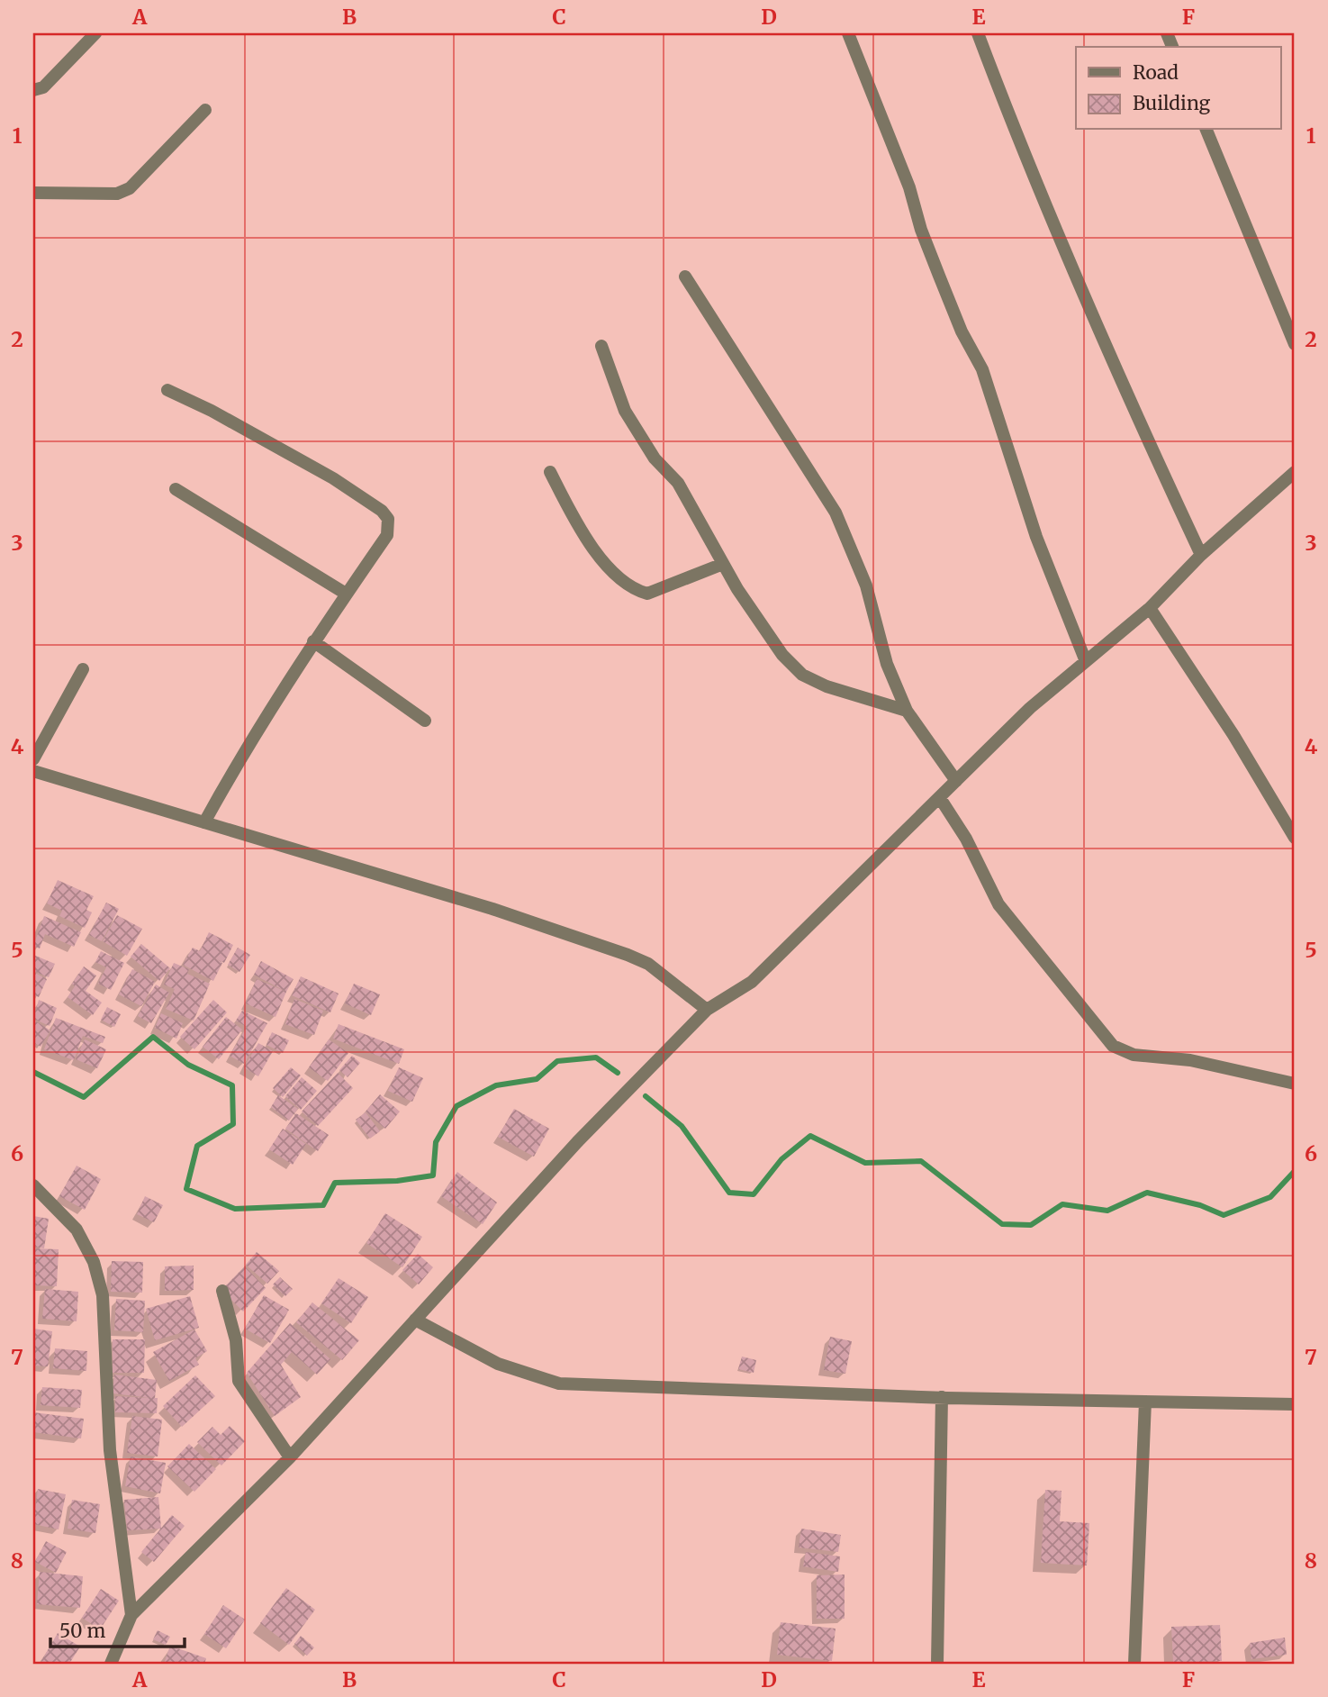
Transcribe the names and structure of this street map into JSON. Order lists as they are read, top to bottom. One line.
{"legend":["Road","Building"],"scale_bar":"50 m","grid":{"columns":["A","B","C","D","E","F"],"rows":["1","2","3","4","5","6","7","8"]}}
